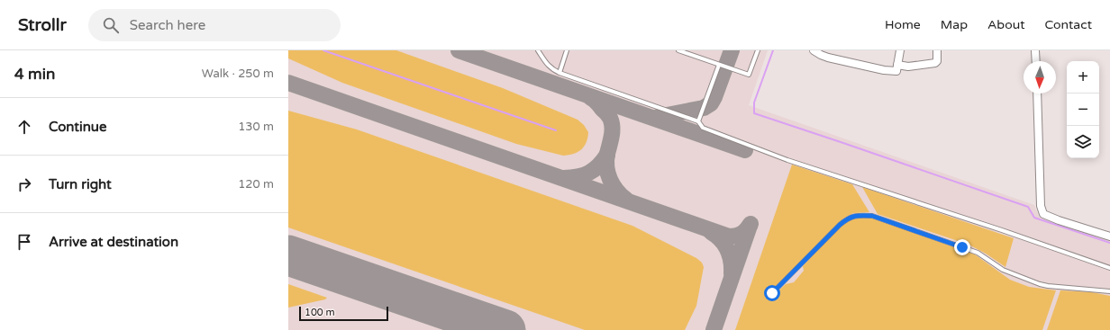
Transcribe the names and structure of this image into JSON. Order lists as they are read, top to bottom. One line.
{"scale_bar":"100 m","north":"bottom","page":{"header":"Strollr","search":"Search here","nav":["Home","Map","About","Contact"],"heading":["4 min","Walk · 250 m"],"map_buttons":["+","−"],"list":[["Continue","130 m"],["Turn right","120 m"],"Arrive at destination"],"scale":"100 m"}}
